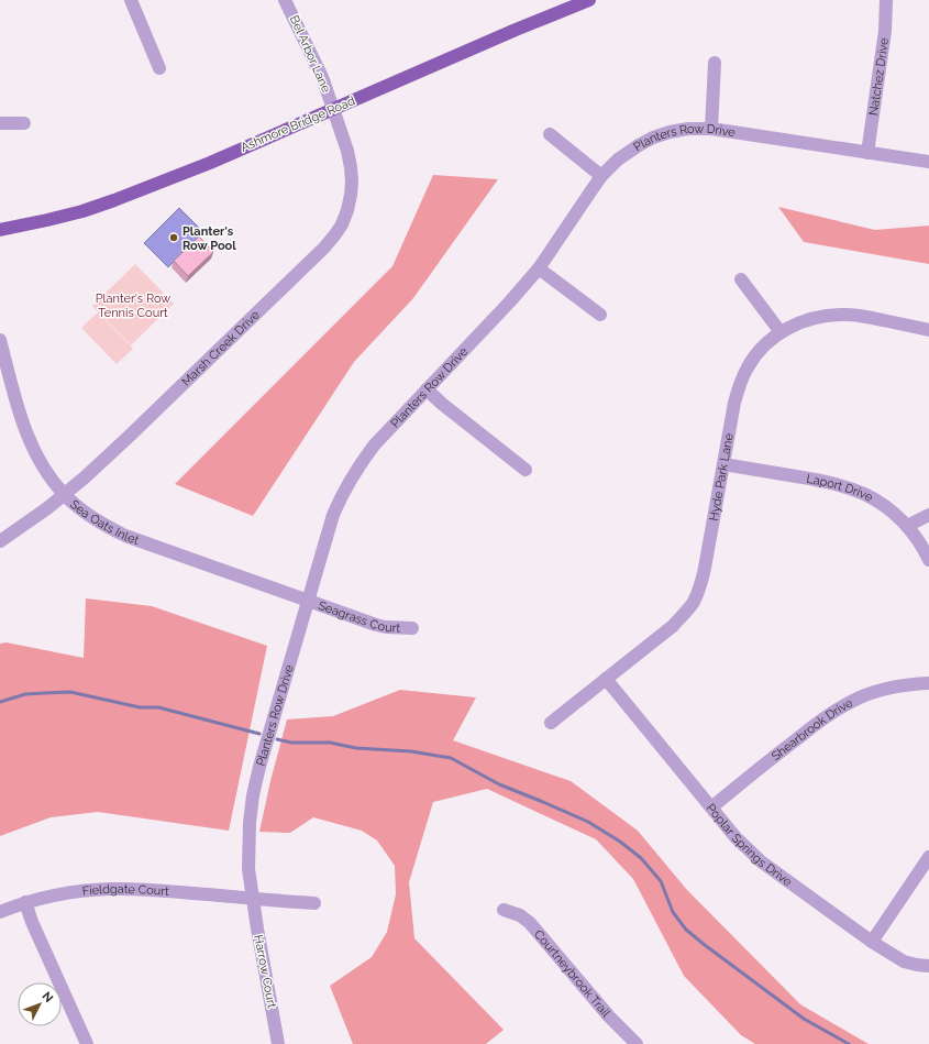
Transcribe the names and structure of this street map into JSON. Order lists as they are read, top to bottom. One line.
{"streets":{"main road":["Ashmore Bridge Road"],"street":["Bel Arbor Lane","Natchez Drive","Planters Row Drive","Marsh Creek Drive","Hyde Park Lane","Laport Drive","Sea Oats Inlet","Seagrass Court","Shearbrook Drive","Poplar Springs Drive","Fieldgate Court","Harrow Court","Courtneybrook Trail"]},"crossings":[["Bel Arbor Lane","Ashmore Bridge Road"],["Bel Arbor Lane","Marsh Creek Drive"],["Natchez Drive","Planters Row Drive"],["Ashmore Bridge Road","Marsh Creek Drive"],["Planters Row Drive","Sea Oats Inlet"],["Planters Row Drive","Seagrass Court"],["Planters Row Drive","Fieldgate Court"],["Planters Row Drive","Harrow Court"],["Marsh Creek Drive","Sea Oats Inlet"],["Hyde Park Lane","Laport Drive"],["Hyde Park Lane","Poplar Springs Drive"],["Sea Oats Inlet","Seagrass Court"],["Shearbrook Drive","Poplar Springs Drive"],["Fieldgate Court","Harrow Court"]],"parks":["Planter's Row Tennis Court"],"places":["Planter's Row Pool"],"north":"top right"}
